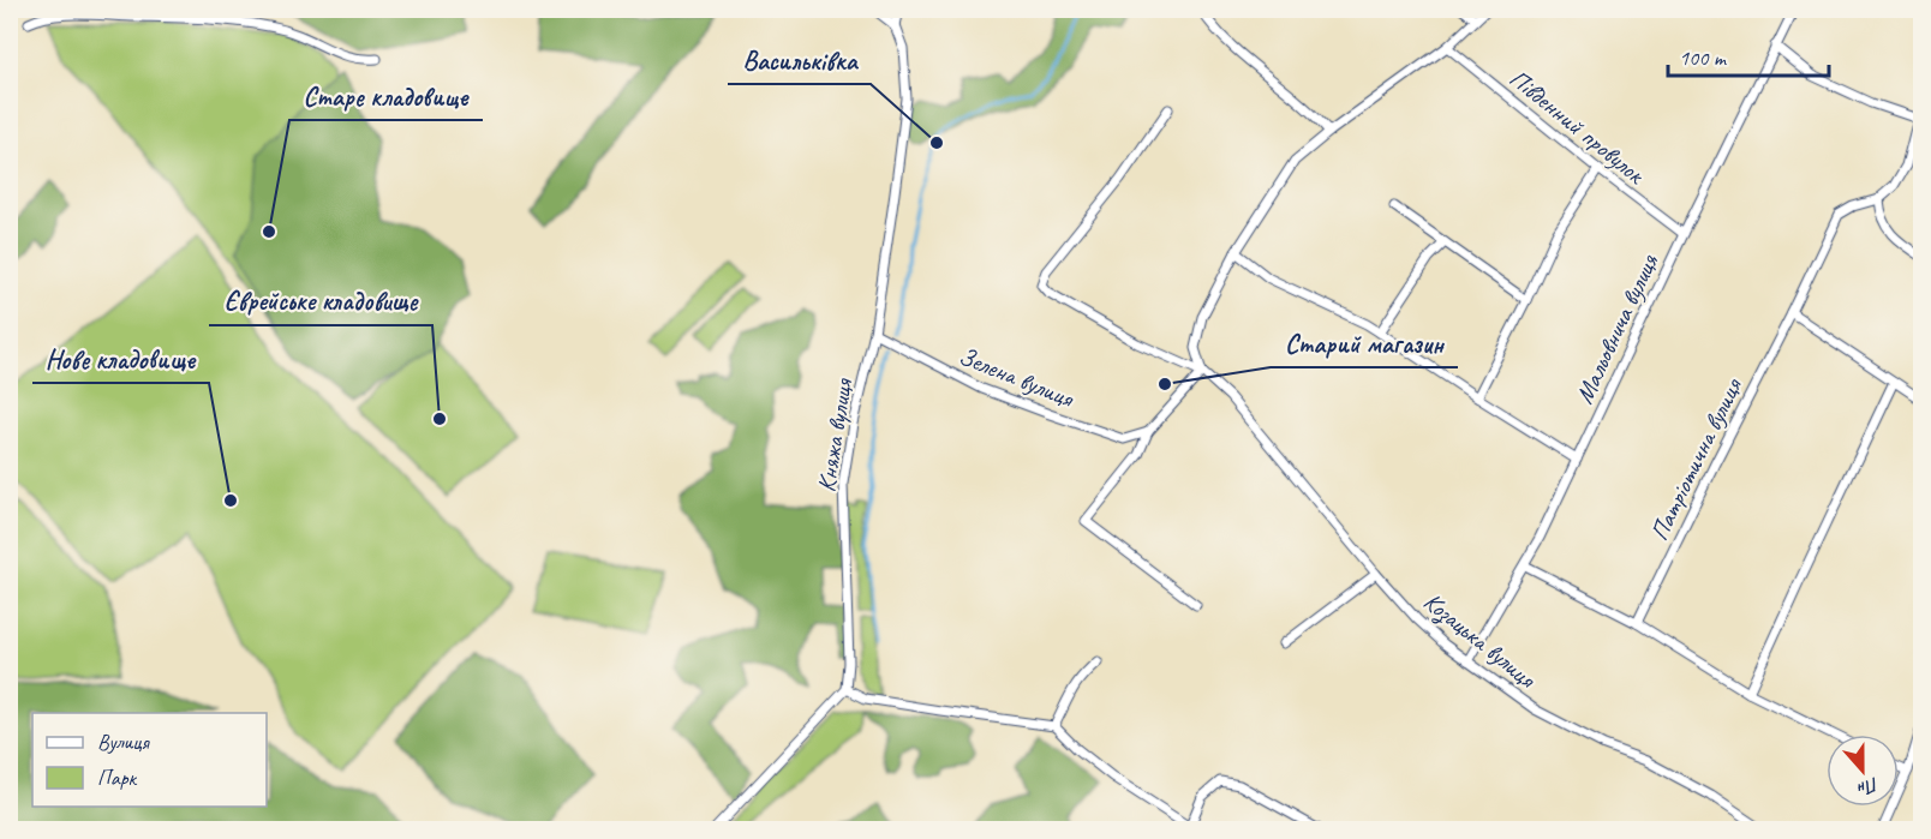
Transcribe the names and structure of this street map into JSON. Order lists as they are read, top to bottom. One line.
{"streets":{"street":["Південний провулок","Мальовнича вулиця","Зелена вулиця","Княжа вулиця","Патріотична вулиця","Козацька вулиця"]},"crossings":[["Південний провулок","Мальовнича вулиця"],["Мальовнича вулиця","Козацька вулиця"],["Зелена вулиця","Княжа вулиця"]],"places":["Васильківка","Старе кладовище","Старий магазин","Єврейське кладовище","Нове кладовище"],"legend":["Вулиця","Парк"],"scale_bar":"100 m","north":"bottom"}
